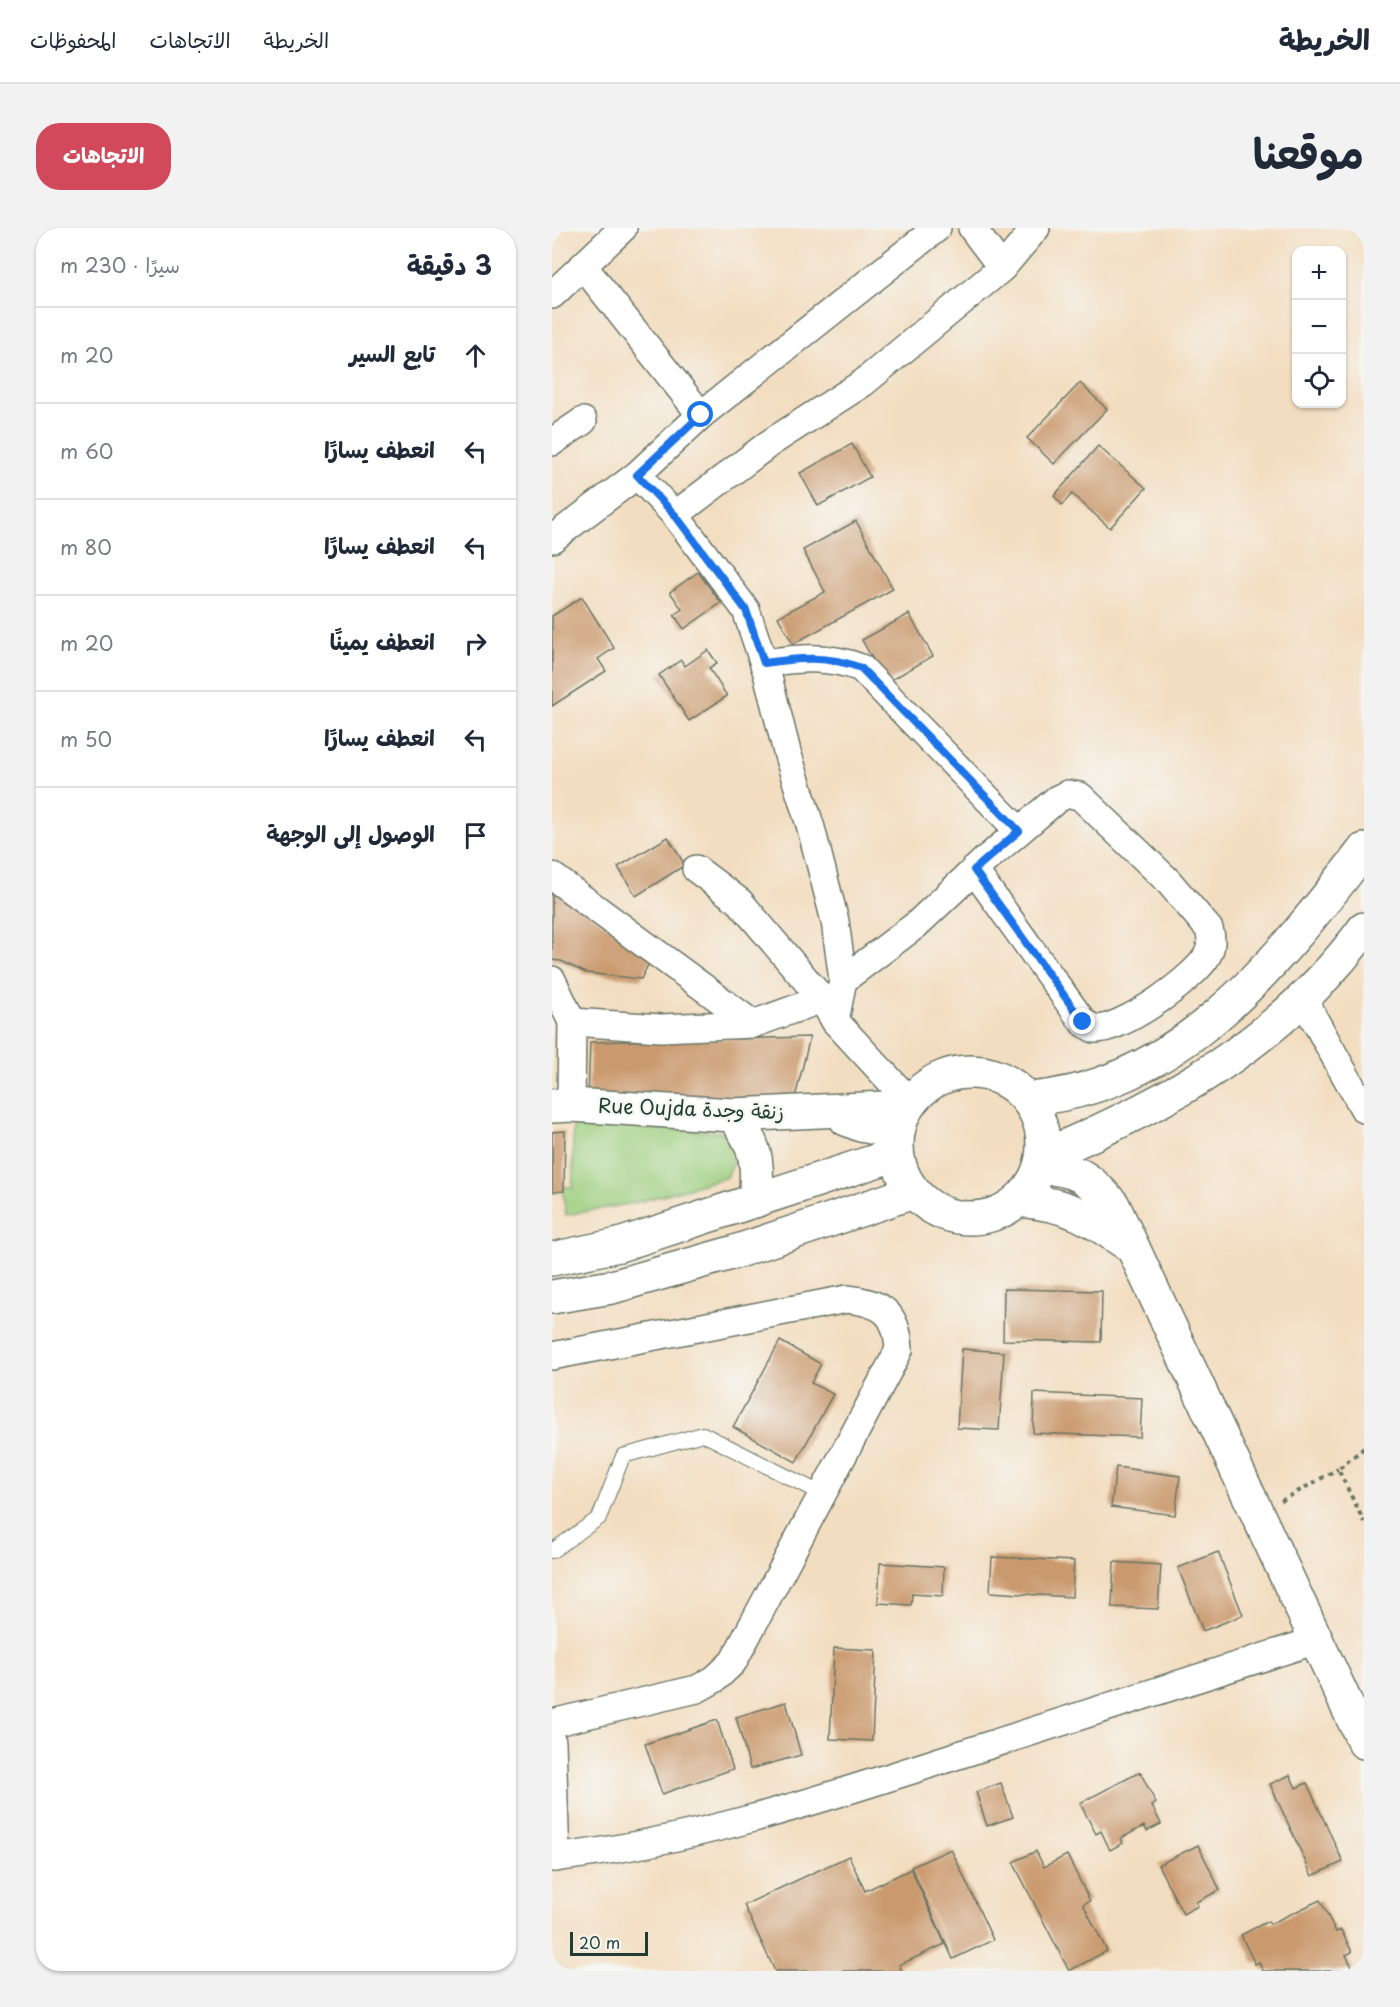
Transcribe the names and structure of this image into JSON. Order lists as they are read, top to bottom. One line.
{"streets":{"main road":["Rue Oujda زنقة وجدة"]},"scale_bar":"20 m","page":{"header":"الخريطة","nav":["الخريطة","الاتجاهات","المحفوظات"],"title":"موقعنا","buttons":"الاتجاهات","heading":["3 دقيقة","سيرًا · 230 m"],"map_buttons":["+","−"],"list":[["تابع السير","20 m"],["انعطف يسارًا","60 m"],["انعطف يسارًا","80 m"],["انعطف يمينًا","20 m"],["انعطف يسارًا","50 m"],"الوصول إلى الوجهة"],"scale":"20 m"}}
